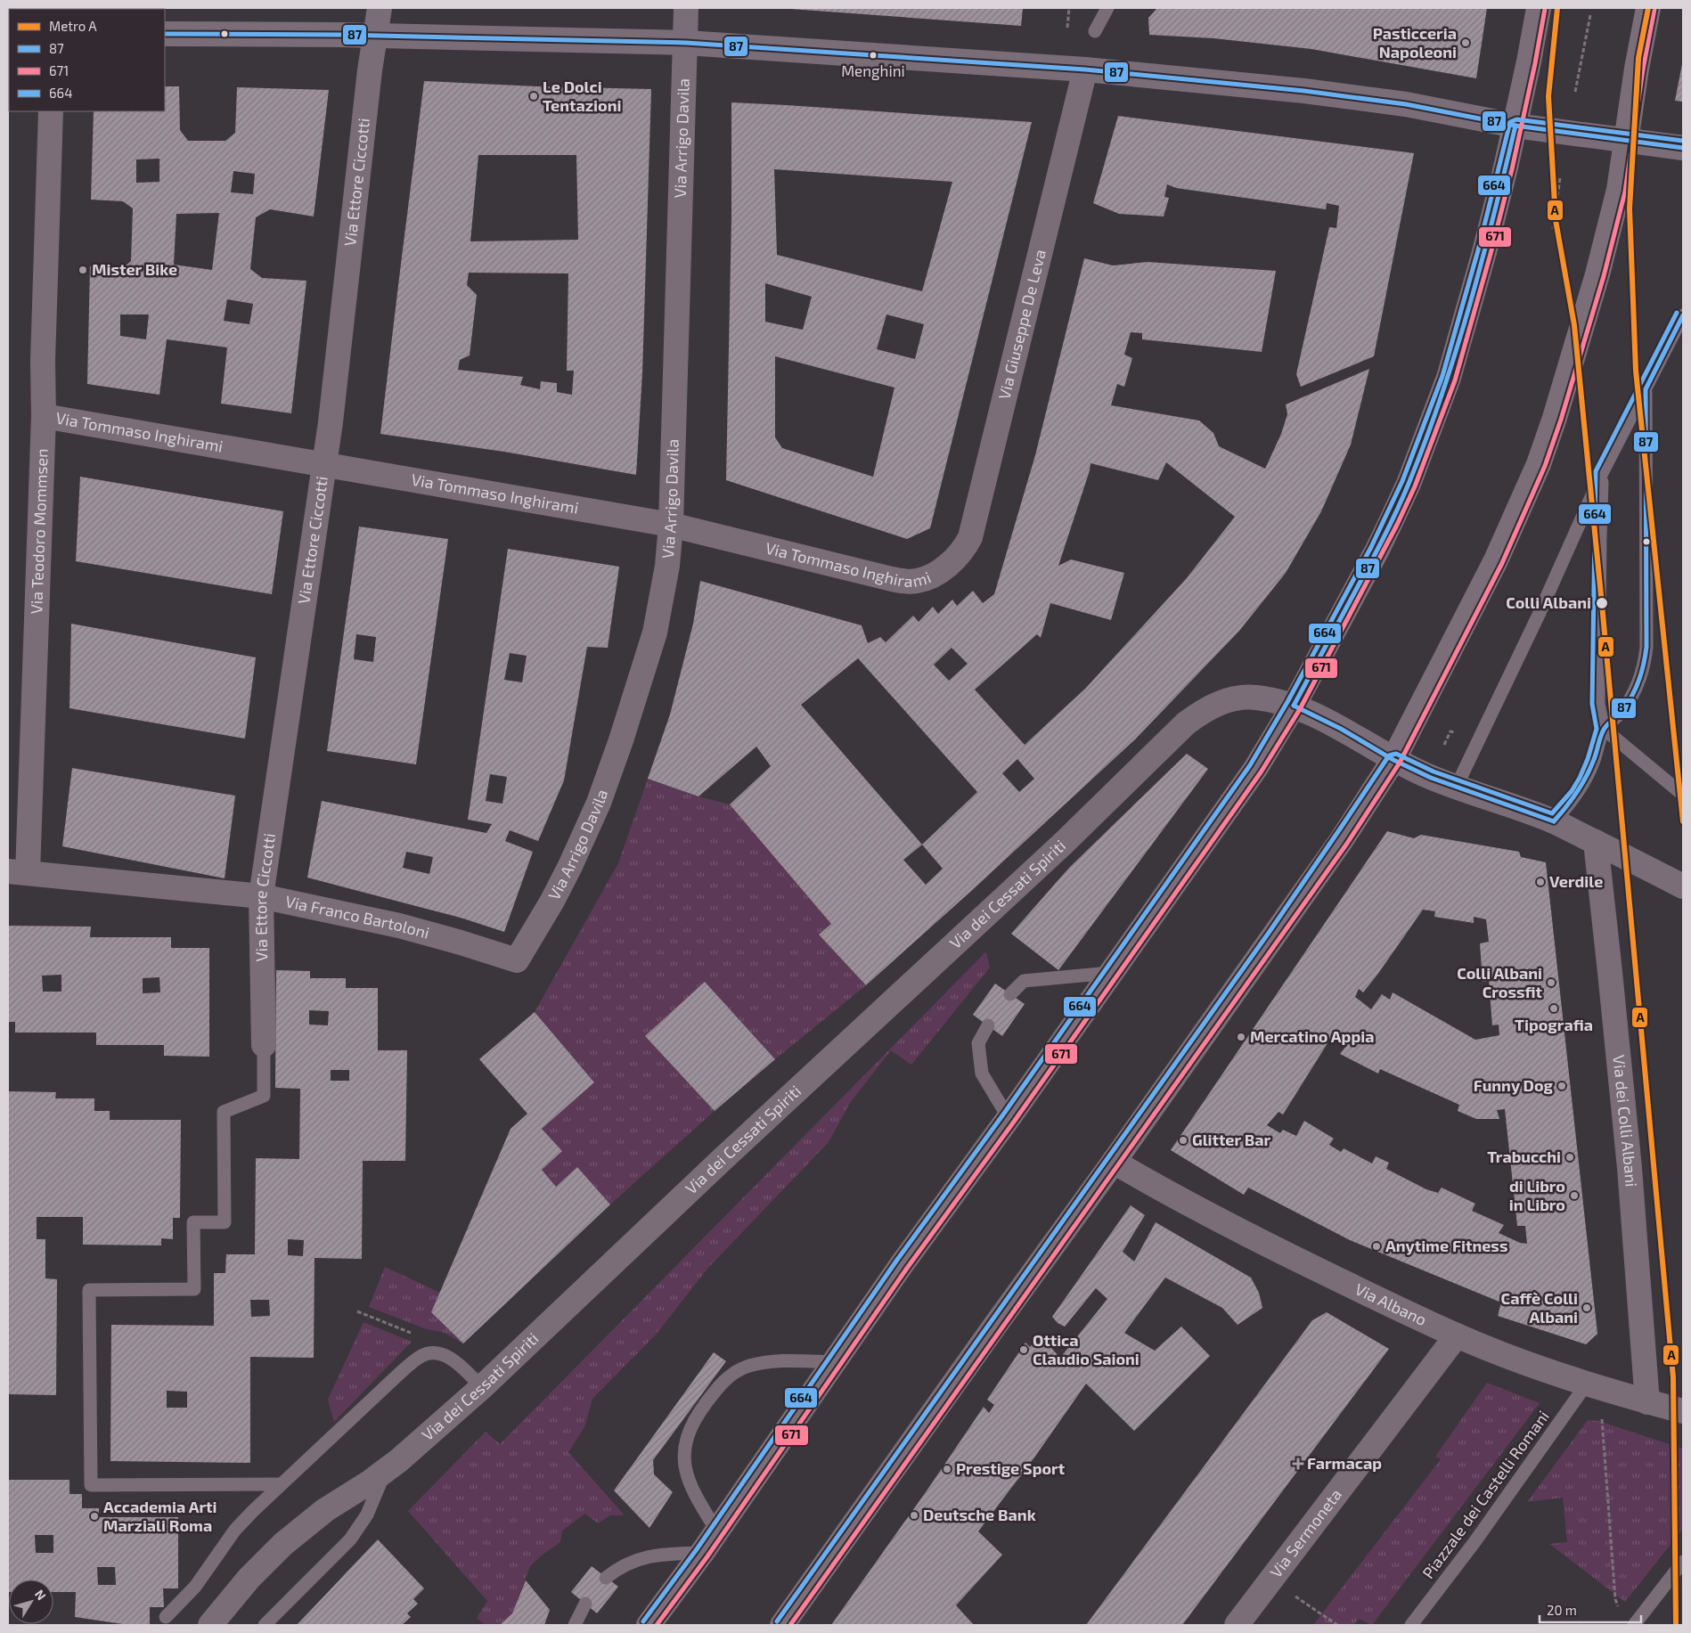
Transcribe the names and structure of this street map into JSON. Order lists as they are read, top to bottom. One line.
{"streets":{"street":["Via Arrigo Davila","Via Ettore Ciccotti","Via Giuseppe De Leva","Via Tommaso Inghirami","Via Teodoro Mommsen","Via dei Cessati Spiriti","Via Franco Bartoloni","Via dei Colli Albani","Via Albano","Via Sermoneta"],"lane":["Piazzale dei Castelli Romani"]},"crossings":[["Via Arrigo Davila","Via Tommaso Inghirami"],["Via Arrigo Davila","Via Franco Bartoloni"],["Via Ettore Ciccotti","Via Tommaso Inghirami"],["Via Ettore Ciccotti","Via Franco Bartoloni"],["Via Giuseppe De Leva","Via Tommaso Inghirami"],["Via Tommaso Inghirami","Via Teodoro Mommsen"],["Via Teodoro Mommsen","Via Franco Bartoloni"],["Via dei Cessati Spiriti","Via dei Colli Albani"],["Via dei Colli Albani","Via Albano"],["Via Albano","Piazzale dei Castelli Romani"],["Via Albano","Via Sermoneta"]],"places":{"other":["Pasticceria Napoleoni","Menghini","Le Dolci Tentazioni","Mister Bike","Colli Albani","Verdile","Colli Albani Crossfit","Tipografia","Mercatino Appia","Funny Dog","Glitter Bar","Trabucchi","di Libro in Libro","Anytime Fitness","Caffè Colli Albani","Ottica Claudio Saioni","Prestige Sport","Deutsche Bank","Accademia Arti Marziali Roma"],"health":["Farmacap"]},"lines":["metro line A","transit line 671","transit line 87","transit line 664"],"legend":["Metro A","87","671","664"],"scale_bar":"20 m","north":"top right"}
